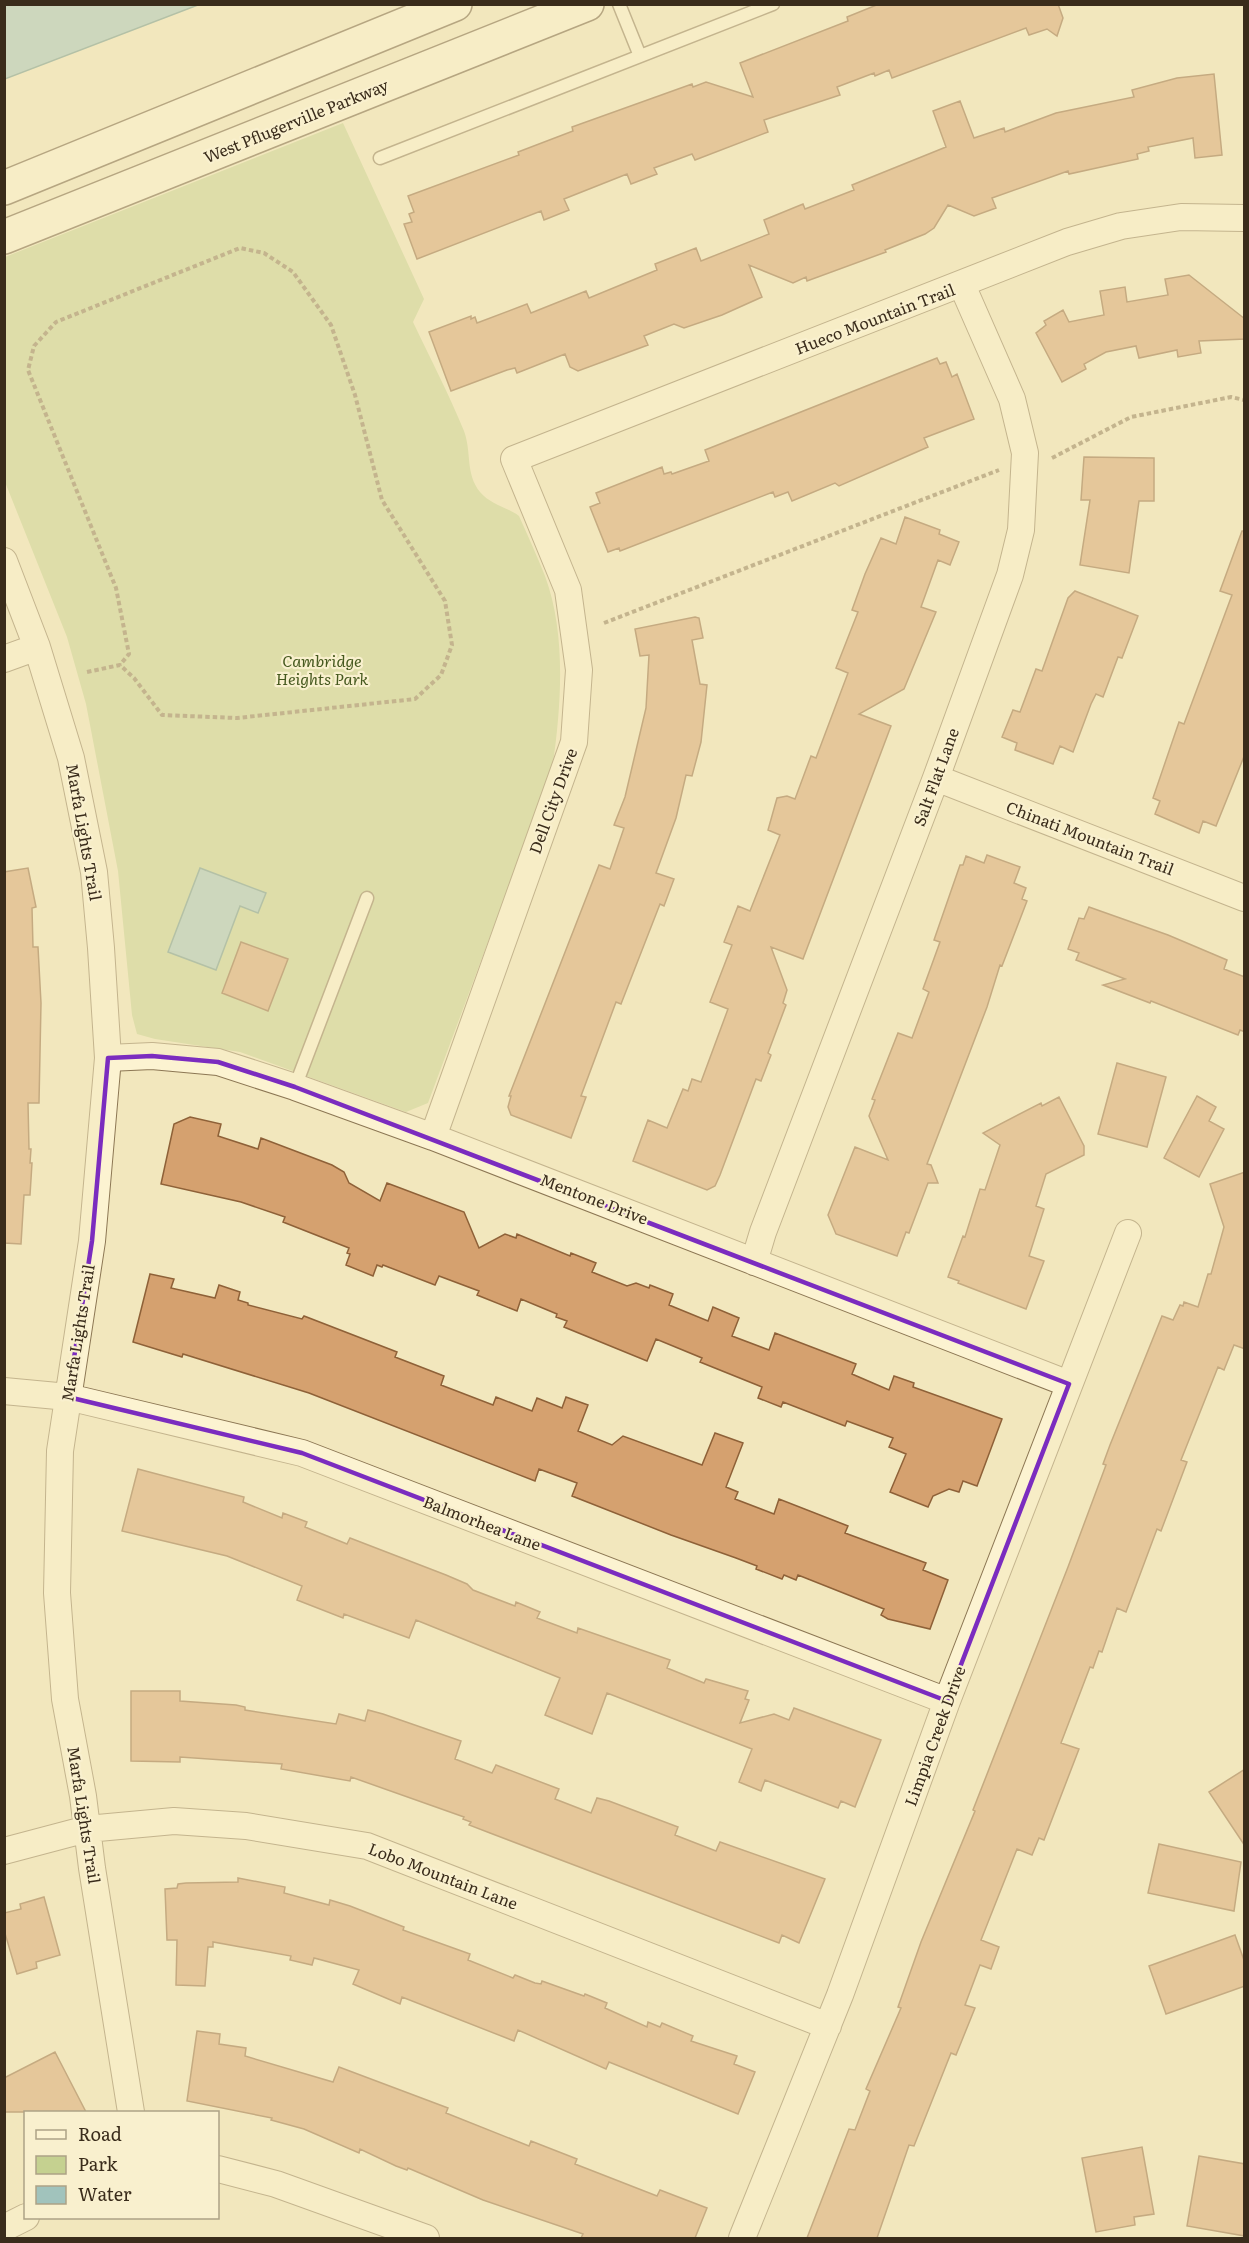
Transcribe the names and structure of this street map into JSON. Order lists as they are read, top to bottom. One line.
{"streets":{"main road":["West Pflugerville Parkway"],"street":["Hueco Mountain Trail","Salt Flat Lane","Dell City Drive","Marfa Lights Trail","Chinati Mountain Trail","Mentone Drive","Balmorhea Lane","Limpia Creek Drive","Lobo Mountain Lane"]},"crossings":[["Hueco Mountain Trail","Salt Flat Lane"],["Hueco Mountain Trail","Dell City Drive"],["Salt Flat Lane","Chinati Mountain Trail"],["Salt Flat Lane","Mentone Drive"],["Dell City Drive","Mentone Drive"],["Marfa Lights Trail","Mentone Drive"],["Marfa Lights Trail","Balmorhea Lane"],["Marfa Lights Trail","Lobo Mountain Lane"],["Mentone Drive","Limpia Creek Drive"],["Balmorhea Lane","Limpia Creek Drive"],["Limpia Creek Drive","Lobo Mountain Lane"]],"parks":["Cambridge Heights Park"],"legend":["Road","Park","Water"]}
